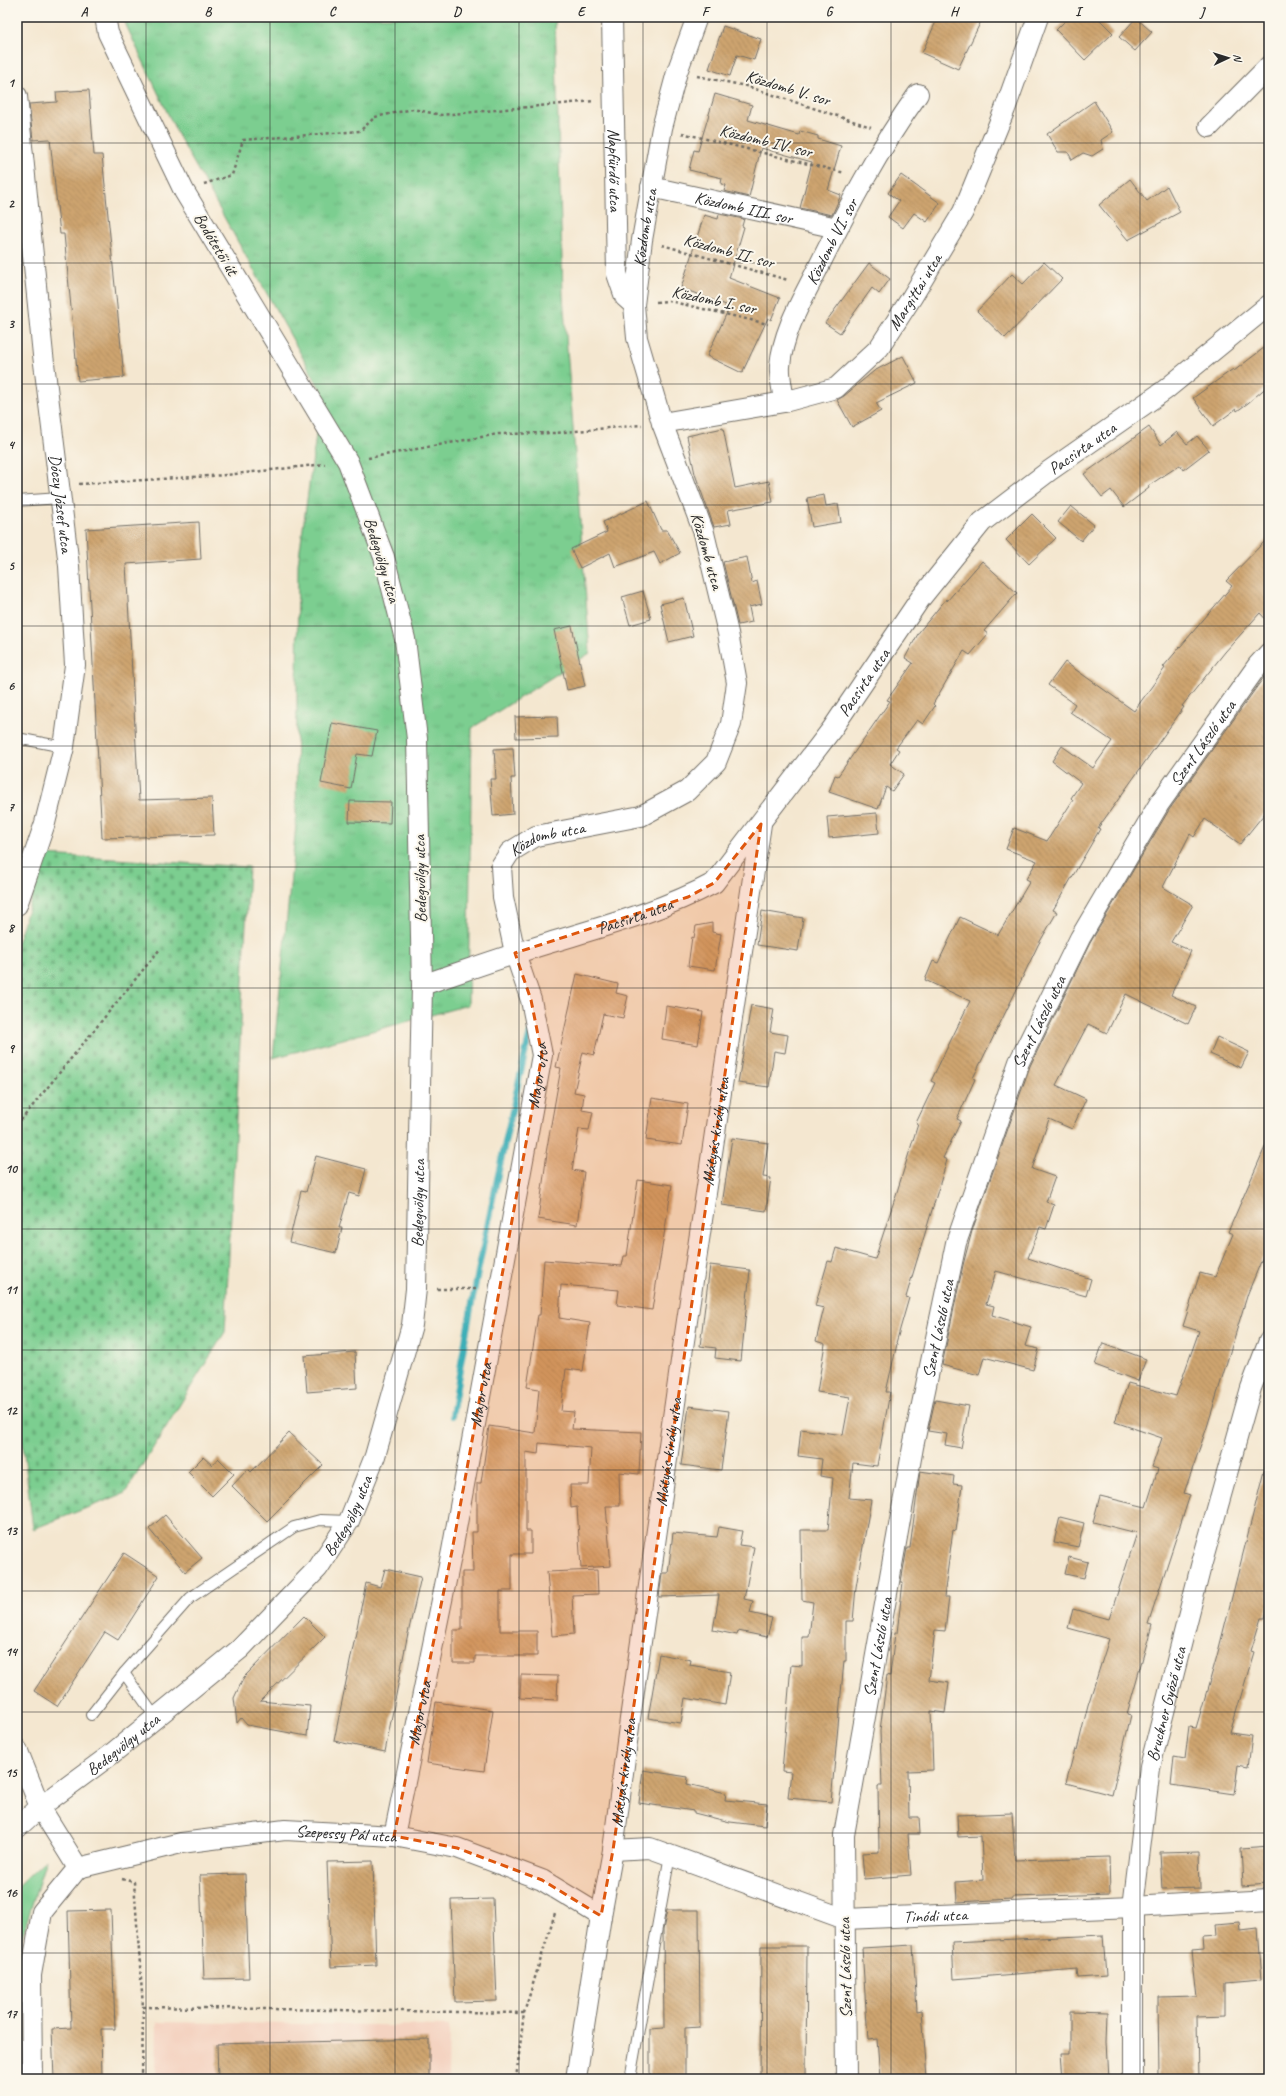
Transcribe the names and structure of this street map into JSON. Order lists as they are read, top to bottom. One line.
{"streets":{"street":["Napfürdő utca","Közdomb III. sor","Közdomb utca","Közdomb VI. sor","Bodótetői út","Margittai utca","Pacsirta utca","Dóczy József utca","Bedegvölgy utca","Szent László utca","Major utca","Mátyás király utca","Bruckner Győző utca","Szepessy Pál utca","Tinódi utca"],"path":["Közdomb V. sor","Közdomb IV. sor","Közdomb II. sor","Közdomb I. sor"]},"crossings":[["Közdomb V. sor","Közdomb utca"],["Közdomb V. sor","Közdomb VI. sor"],["Közdomb IV. sor","Közdomb utca"],["Közdomb IV. sor","Közdomb VI. sor"],["Napfürdő utca","Közdomb utca"],["Napfürdő utca","Közdomb I. sor"],["Közdomb III. sor","Közdomb utca"],["Közdomb III. sor","Közdomb VI. sor"],["Közdomb utca","Közdomb II. sor"],["Közdomb utca","Margittai utca"],["Közdomb utca","Közdomb I. sor"],["Közdomb utca","Pacsirta utca"],["Közdomb utca","Major utca"],["Közdomb VI. sor","Közdomb II. sor"],["Közdomb VI. sor","Margittai utca"],["Közdomb VI. sor","Közdomb I. sor"],["Bodótetői út","Bedegvölgy utca"],["Pacsirta utca","Bedegvölgy utca"],["Pacsirta utca","Major utca"],["Pacsirta utca","Mátyás király utca"],["Szent László utca","Tinódi utca"],["Major utca","Szepessy Pál utca"],["Mátyás király utca","Szepessy Pál utca"],["Mátyás király utca","Tinódi utca"],["Bruckner Győző utca","Tinódi utca"]],"north":"right","grid":{"columns":["A","B","C","D","E","F","G","H","I","J"],"rows":["1","2","3","4","5","6","7","8","9","10","11","12","13","14","15","16","17"]}}
